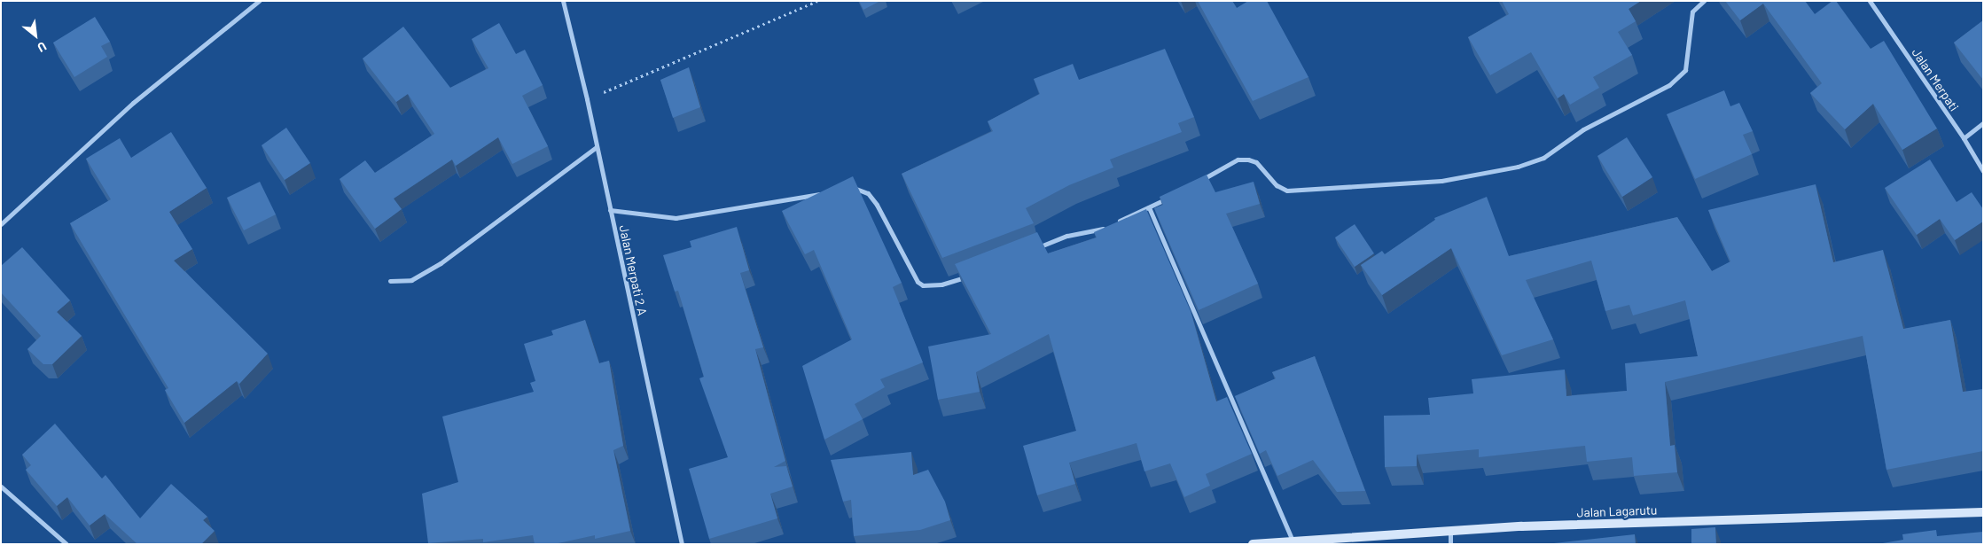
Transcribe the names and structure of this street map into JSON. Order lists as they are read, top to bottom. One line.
{"streets":{"street":["Jalan Merpati","Jalan Merpati 2 A","Jalan Lagarutu"]},"north":"bottom right"}
